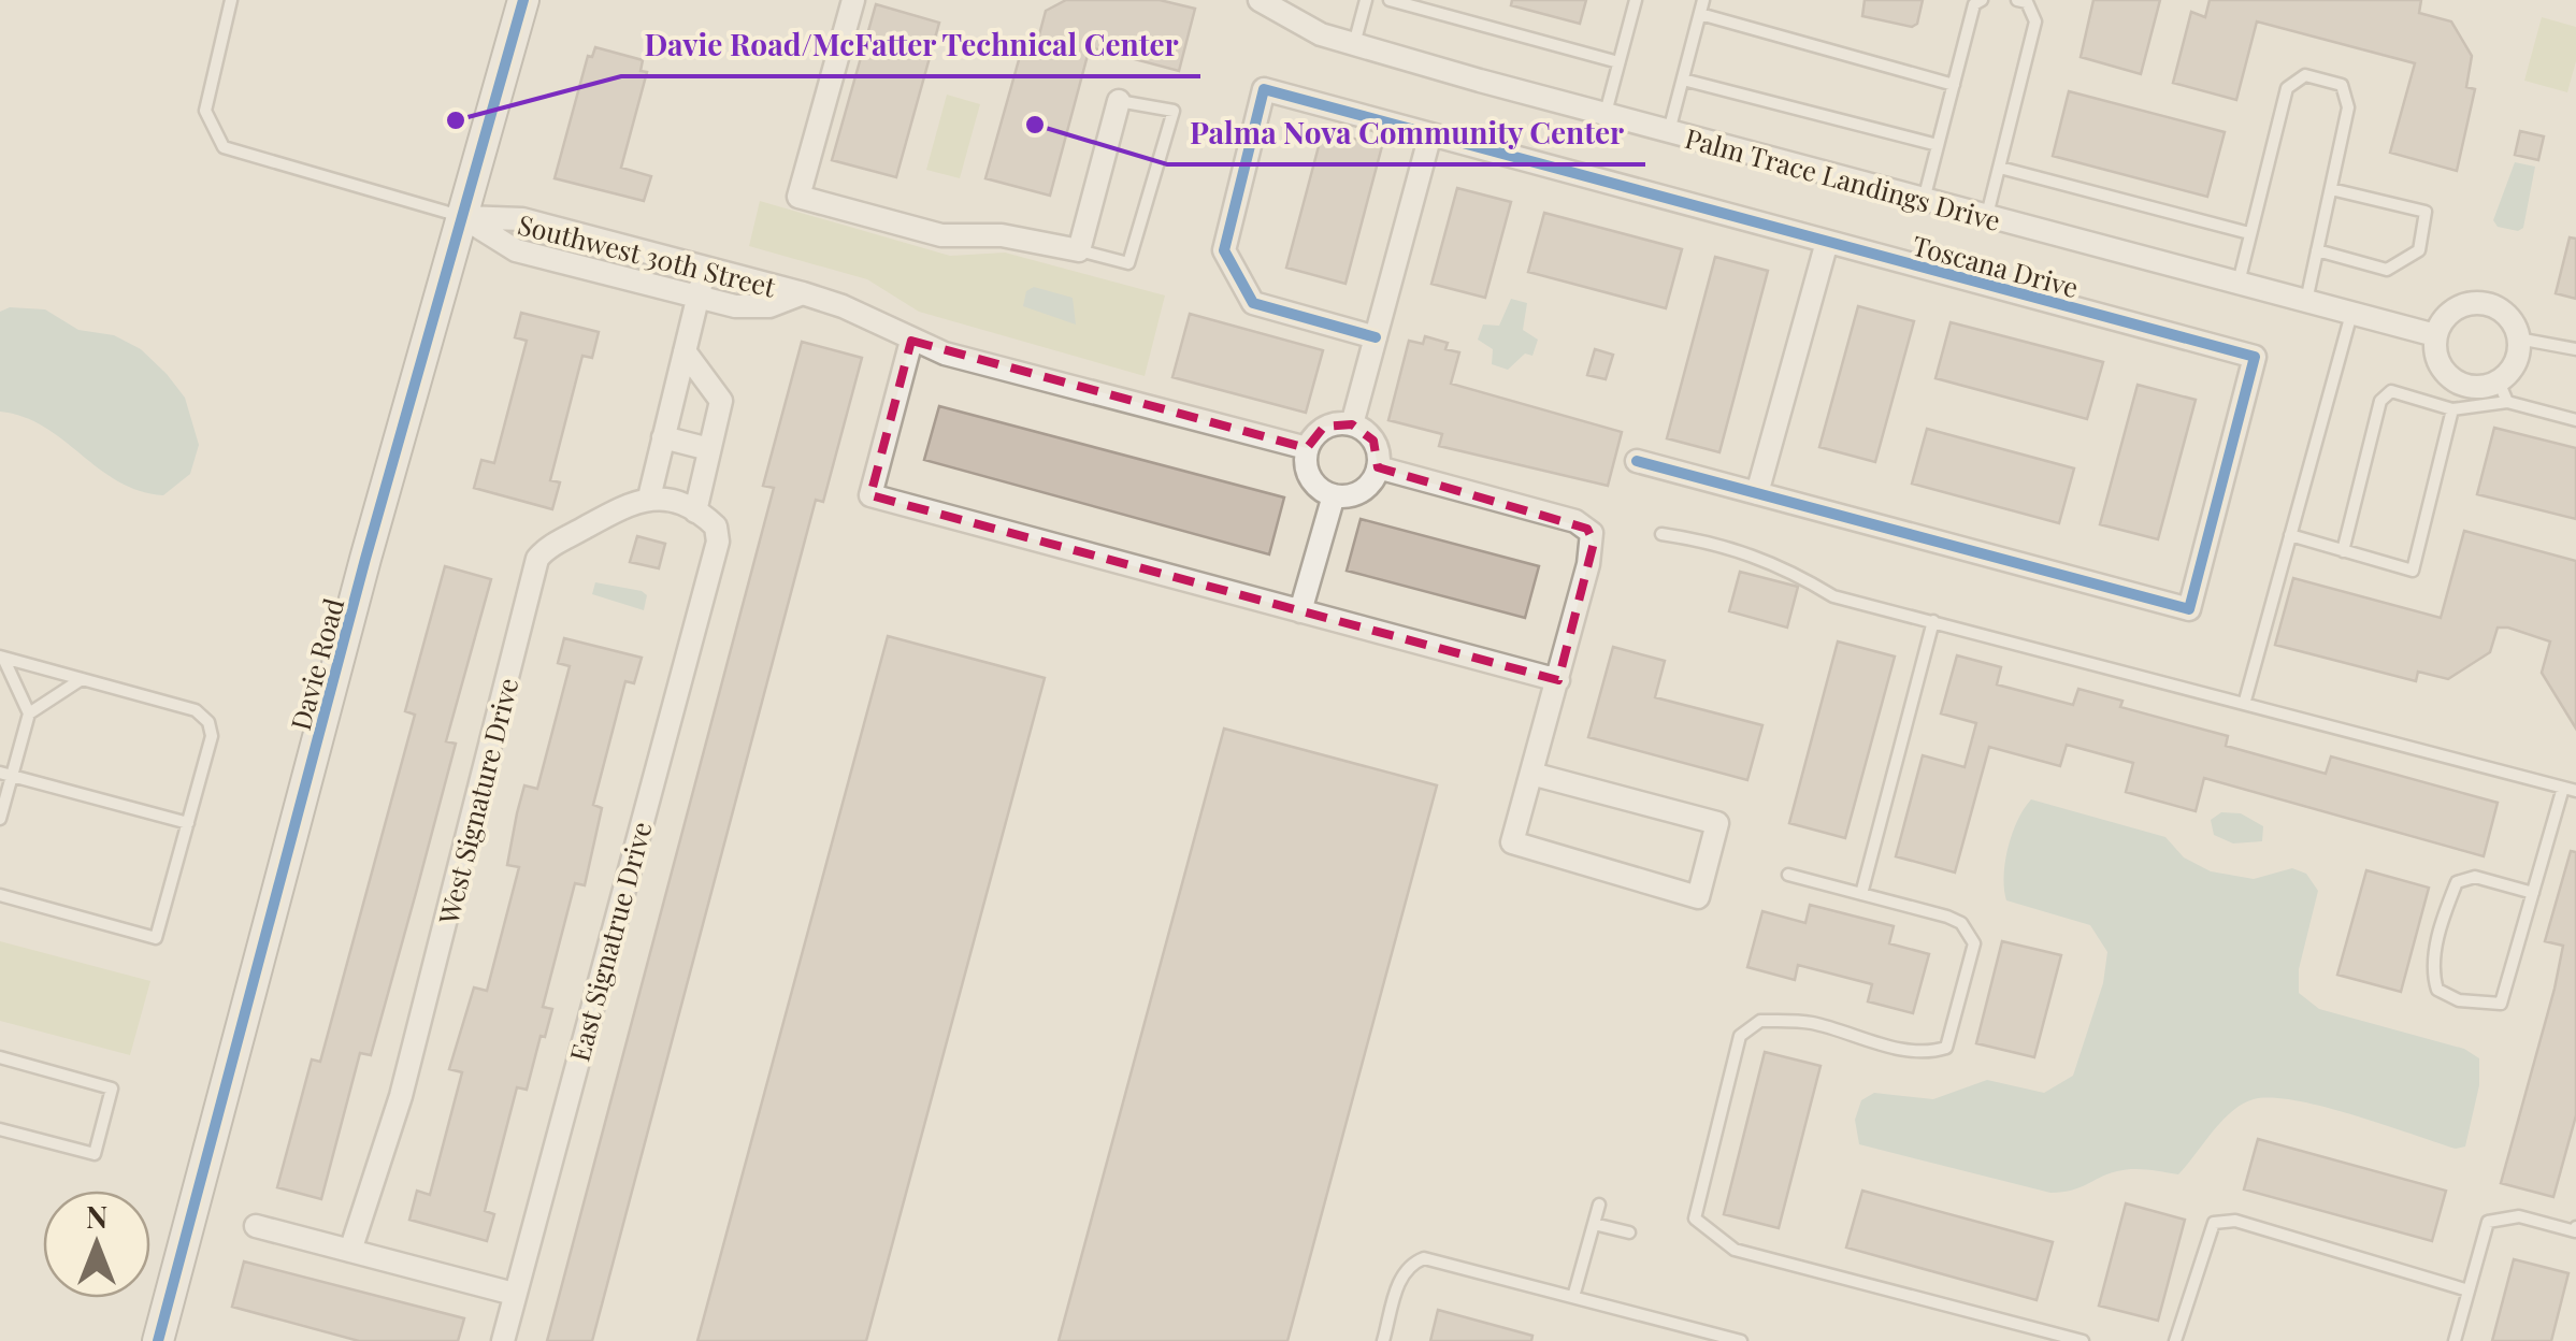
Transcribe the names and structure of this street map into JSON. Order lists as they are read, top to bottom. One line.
{"streets":{"main road":["Davie Road"],"street":["Palm Trace Landings Drive","Southwest 30th Street","Toscana Drive","West Signature Drive","East Signatrue Drive"]},"crossings":[["Southwest 30th Street","Davie Road"]],"places":["Davie Road/McFatter Technical Center","Palma Nova Community Center"],"north":"top"}
